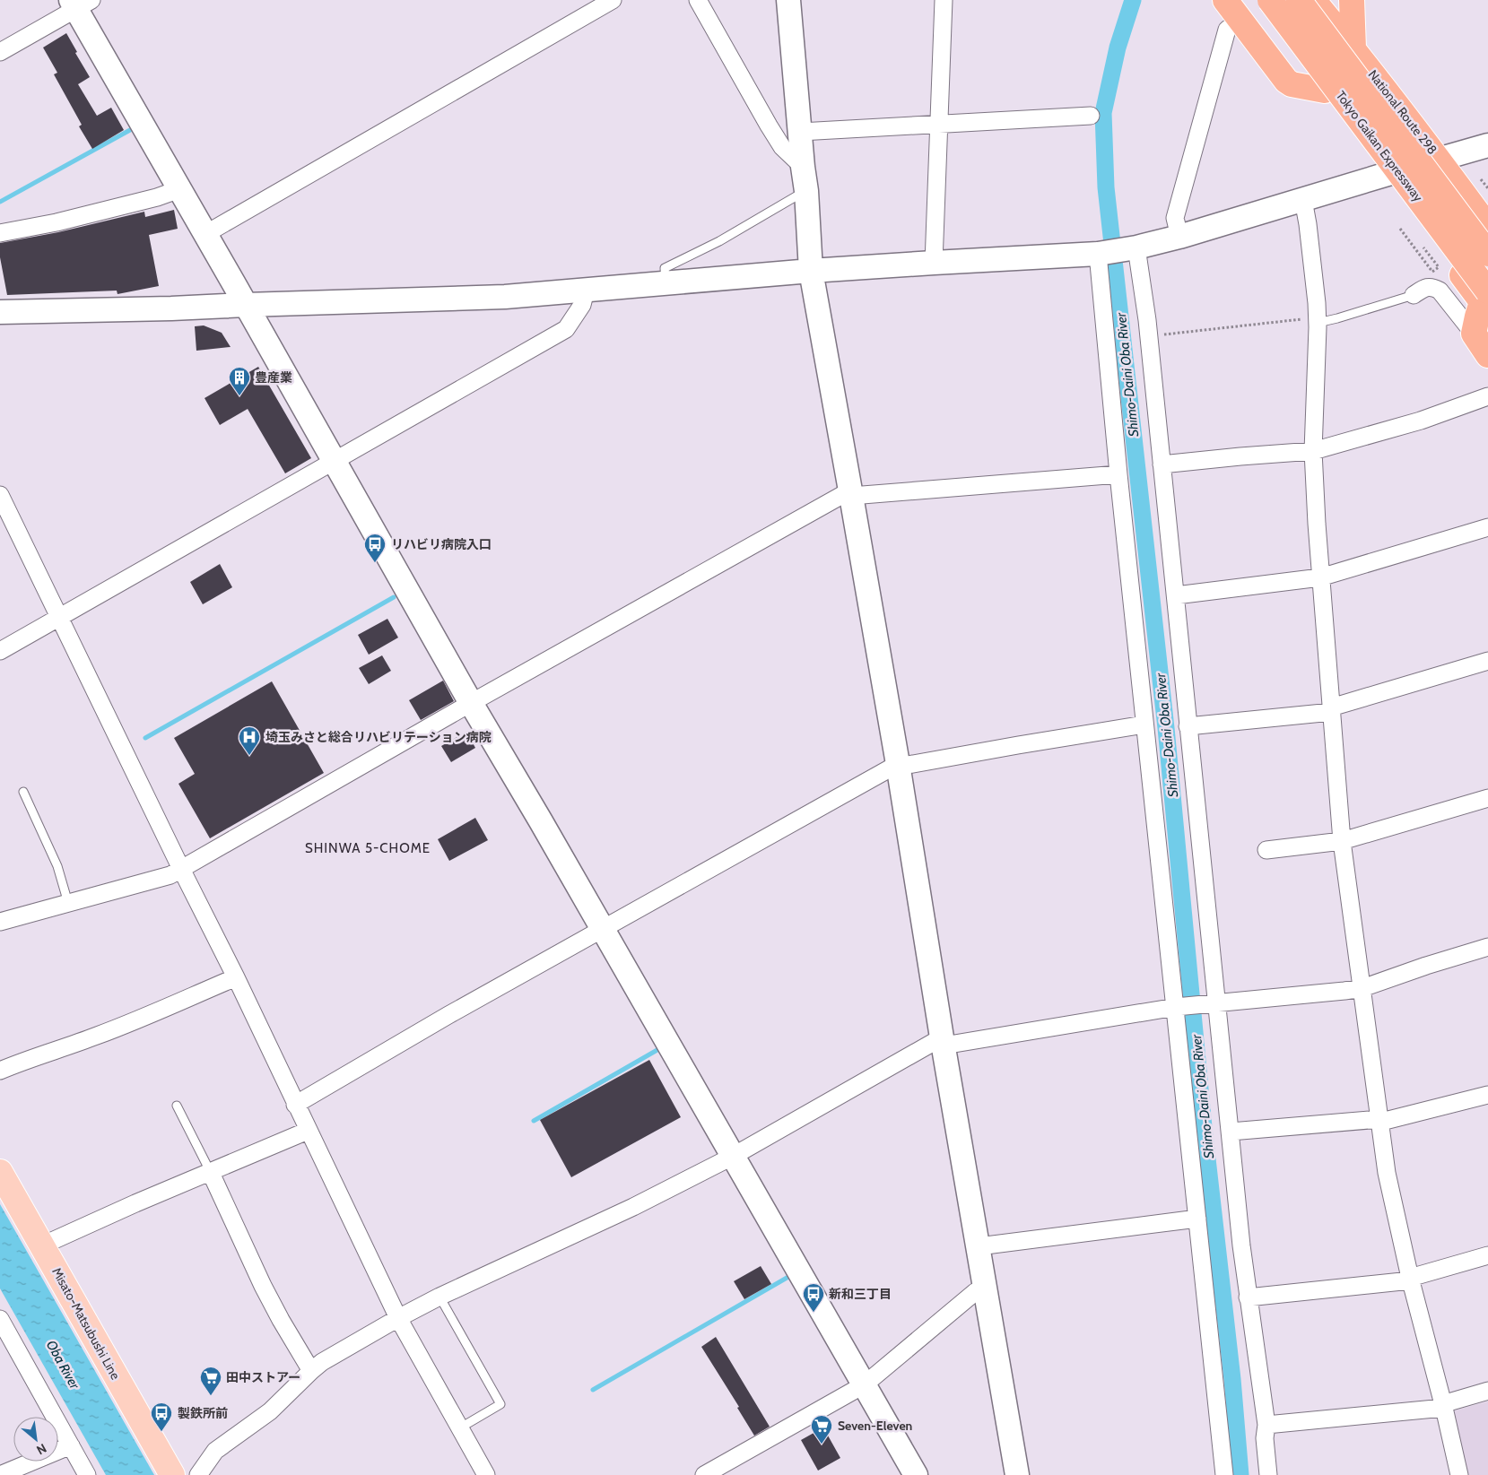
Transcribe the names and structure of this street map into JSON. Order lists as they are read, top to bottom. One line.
{"streets":{"highway":["National Route 298","Tokyo Gaikan Expressway"],"main road":["Misato-Matsubushi Line"]},"districts":["SHINWA 5-CHOME"],"water":["Shimo-Daini Oba River","Oba River"],"places":{"building":["豊産業"],"bus stop":["リハビリ病院入口","新和三丁目","製鉄所前"],"hospital":["埼玉みさと総合リハビリテーション病院"],"supermarket":["田中ストアー","Seven-Eleven"]},"north":"bottom right"}
